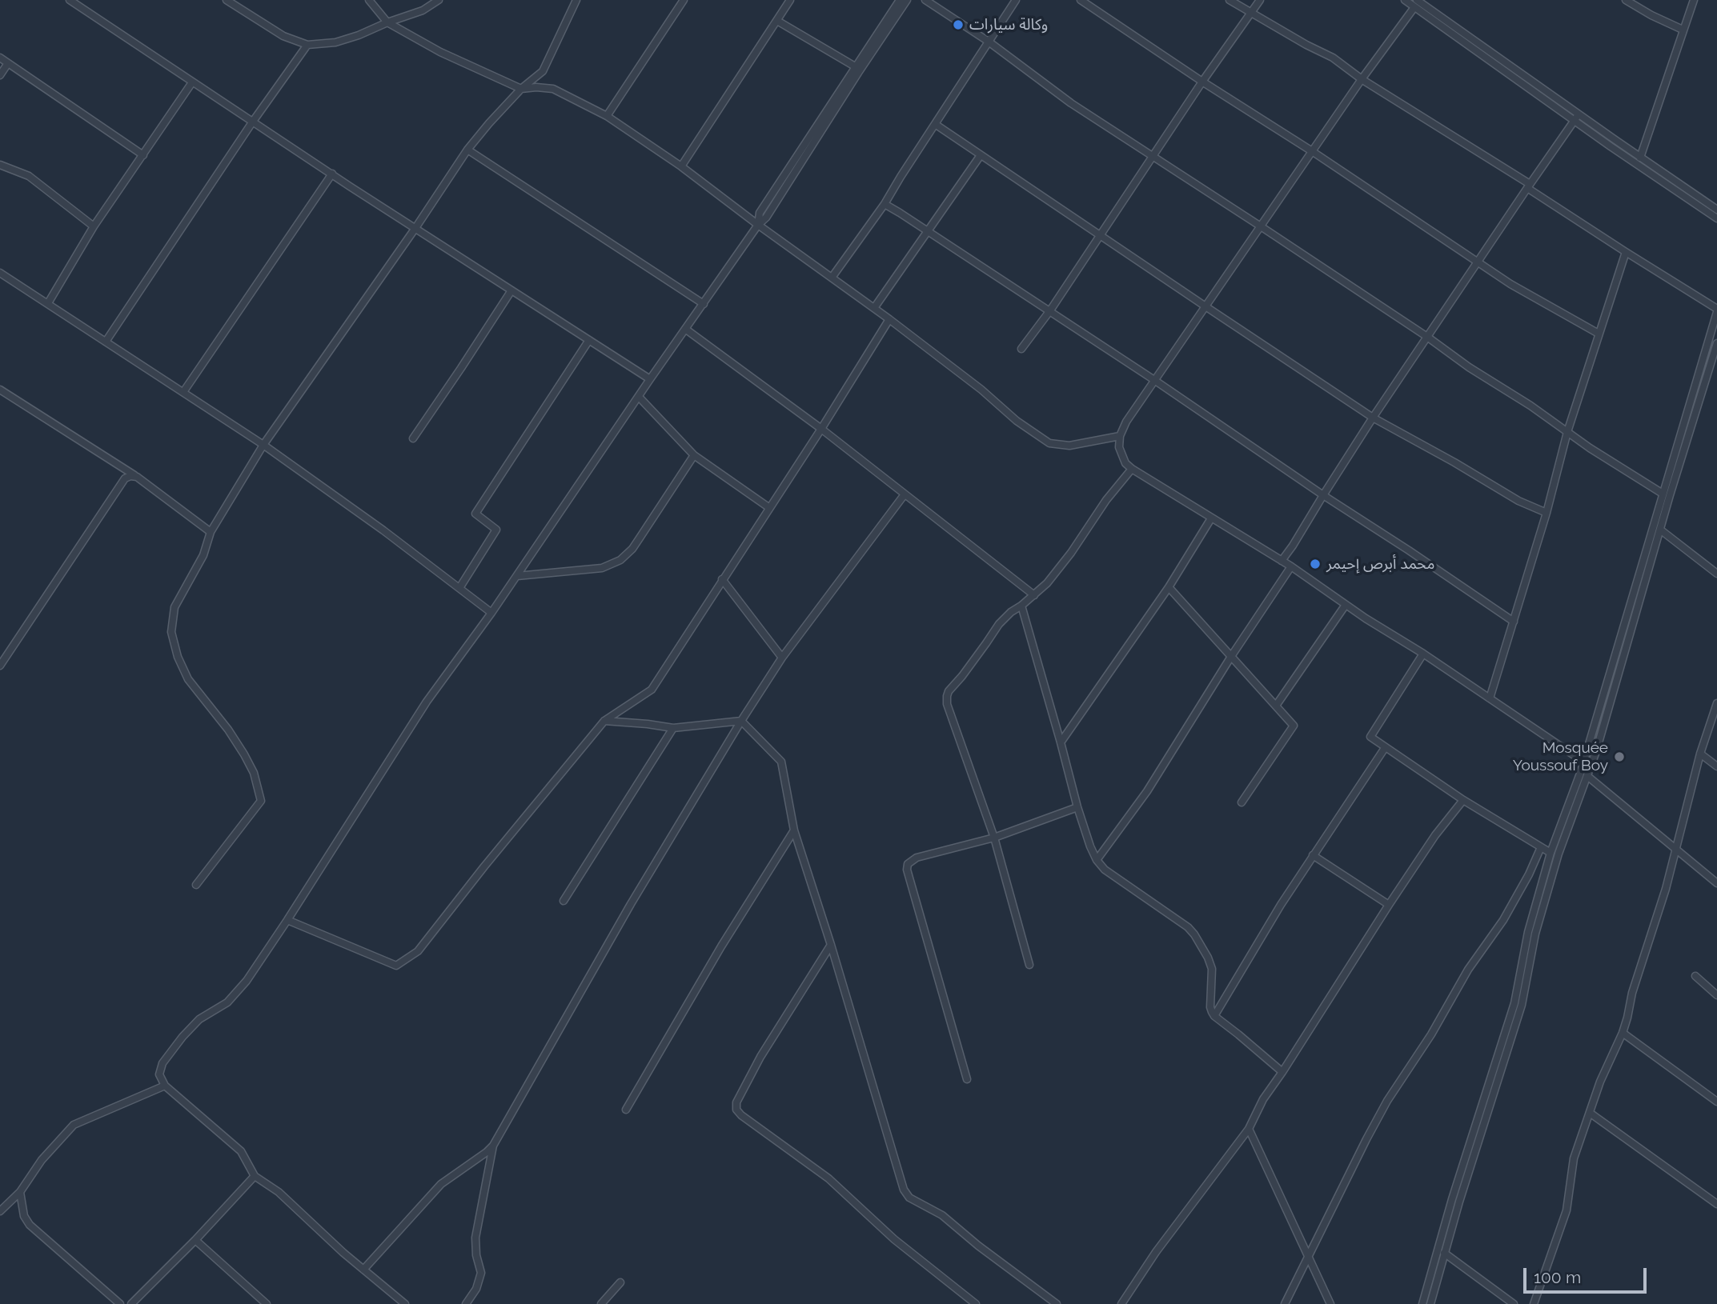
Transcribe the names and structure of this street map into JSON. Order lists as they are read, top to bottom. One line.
{"places":["وكالة سيارات","محمد أبرص إحيمر","Mosquée Youssouf Boy"],"scale_bar":"100 m"}
